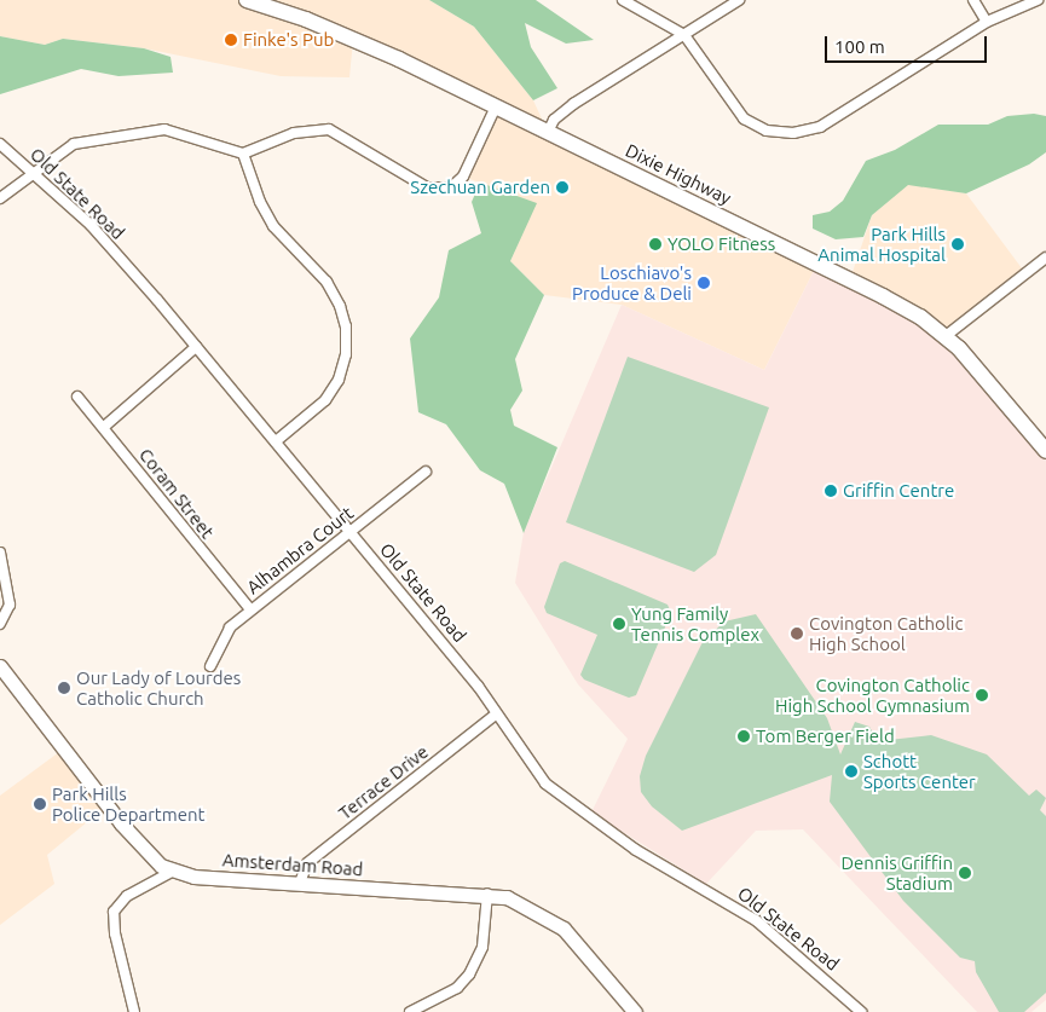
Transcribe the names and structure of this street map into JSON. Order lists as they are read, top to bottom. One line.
{"streets":{"main road":["Dixie Highway"],"street":["Old State Road","Coram Street","Alhambra Court","Terrace Drive","Amsterdam Road"]},"crossings":[["Old State Road","Alhambra Court"],["Old State Road","Terrace Drive"],["Coram Street","Alhambra Court"],["Terrace Drive","Amsterdam Road"]],"places":["Finke's Pub","Szechuan Garden","YOLO Fitness","Park Hills Animal Hospital","Loschiavo's Produce & Deli","Griffin Centre","Yung Family Tennis Complex","Covington Catholic High School","Our Lady of Lourdes Catholic Church","Covington Catholic High School Gymnasium","Tom Berger Field","Schott Sports Center","Park Hills Police Department","Dennis Griffin Stadium"],"scale_bar":"100 m"}
